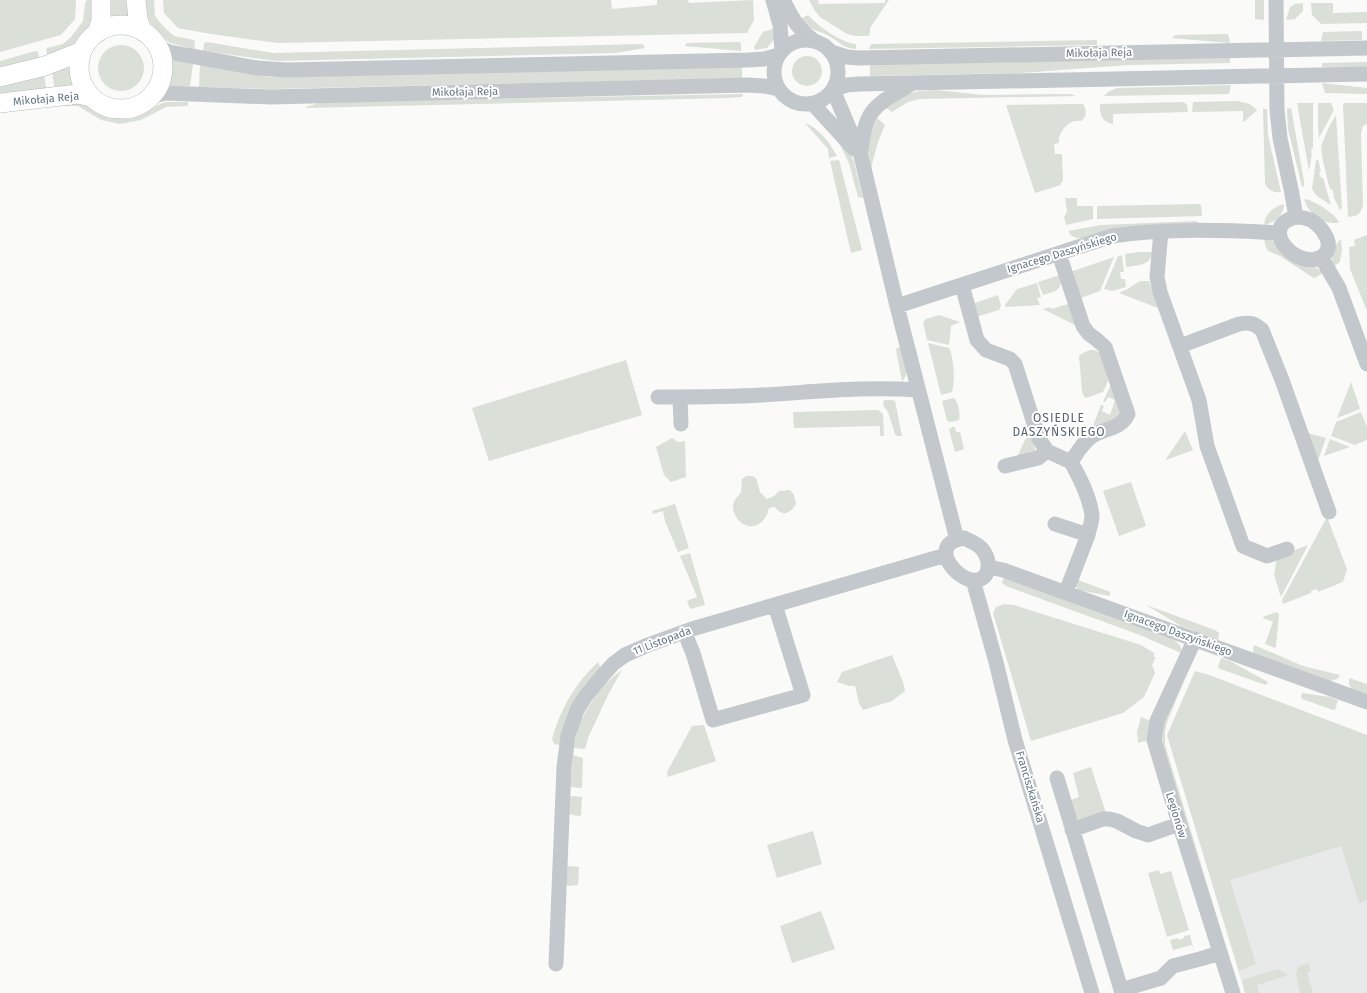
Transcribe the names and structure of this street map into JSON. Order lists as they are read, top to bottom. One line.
{"streets":{"main road":["Mikołaja Reja"],"street":["Ignacego Daszyńskiego","11 Listopada","Franciszkańska","Legionów"]},"crossings":[["Ignacego Daszyńskiego","11 Listopada"],["Ignacego Daszyńskiego","Franciszkańska"],["Ignacego Daszyńskiego","Legionów"],["11 Listopada","Franciszkańska"]],"districts":["OSIEDLE DASZYŃSKIEGO"]}
